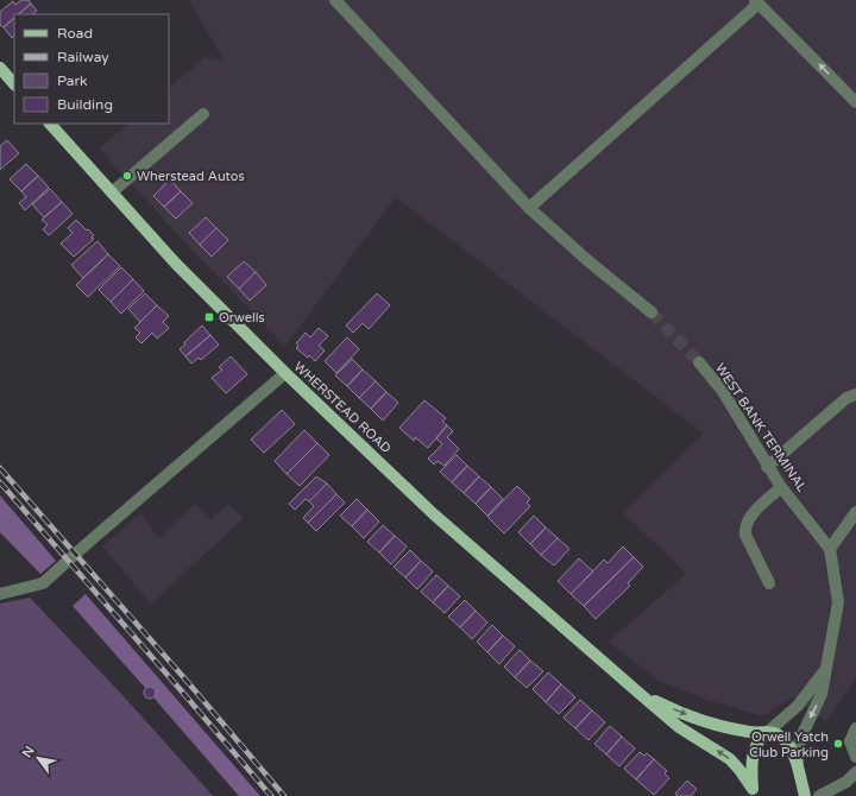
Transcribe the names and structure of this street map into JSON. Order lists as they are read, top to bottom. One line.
{"streets":{"main road":["WHERSTEAD ROAD"],"lane":["WEST BANK TERMINAL"]},"crossings":[["WHERSTEAD ROAD","WEST BANK TERMINAL"]],"places":{"other":["Wherstead Autos","Orwell Yatch Club Parking"],"transit":["Orwells"]},"legend":["Road","Railway","Park","Building"],"north":"top left"}
